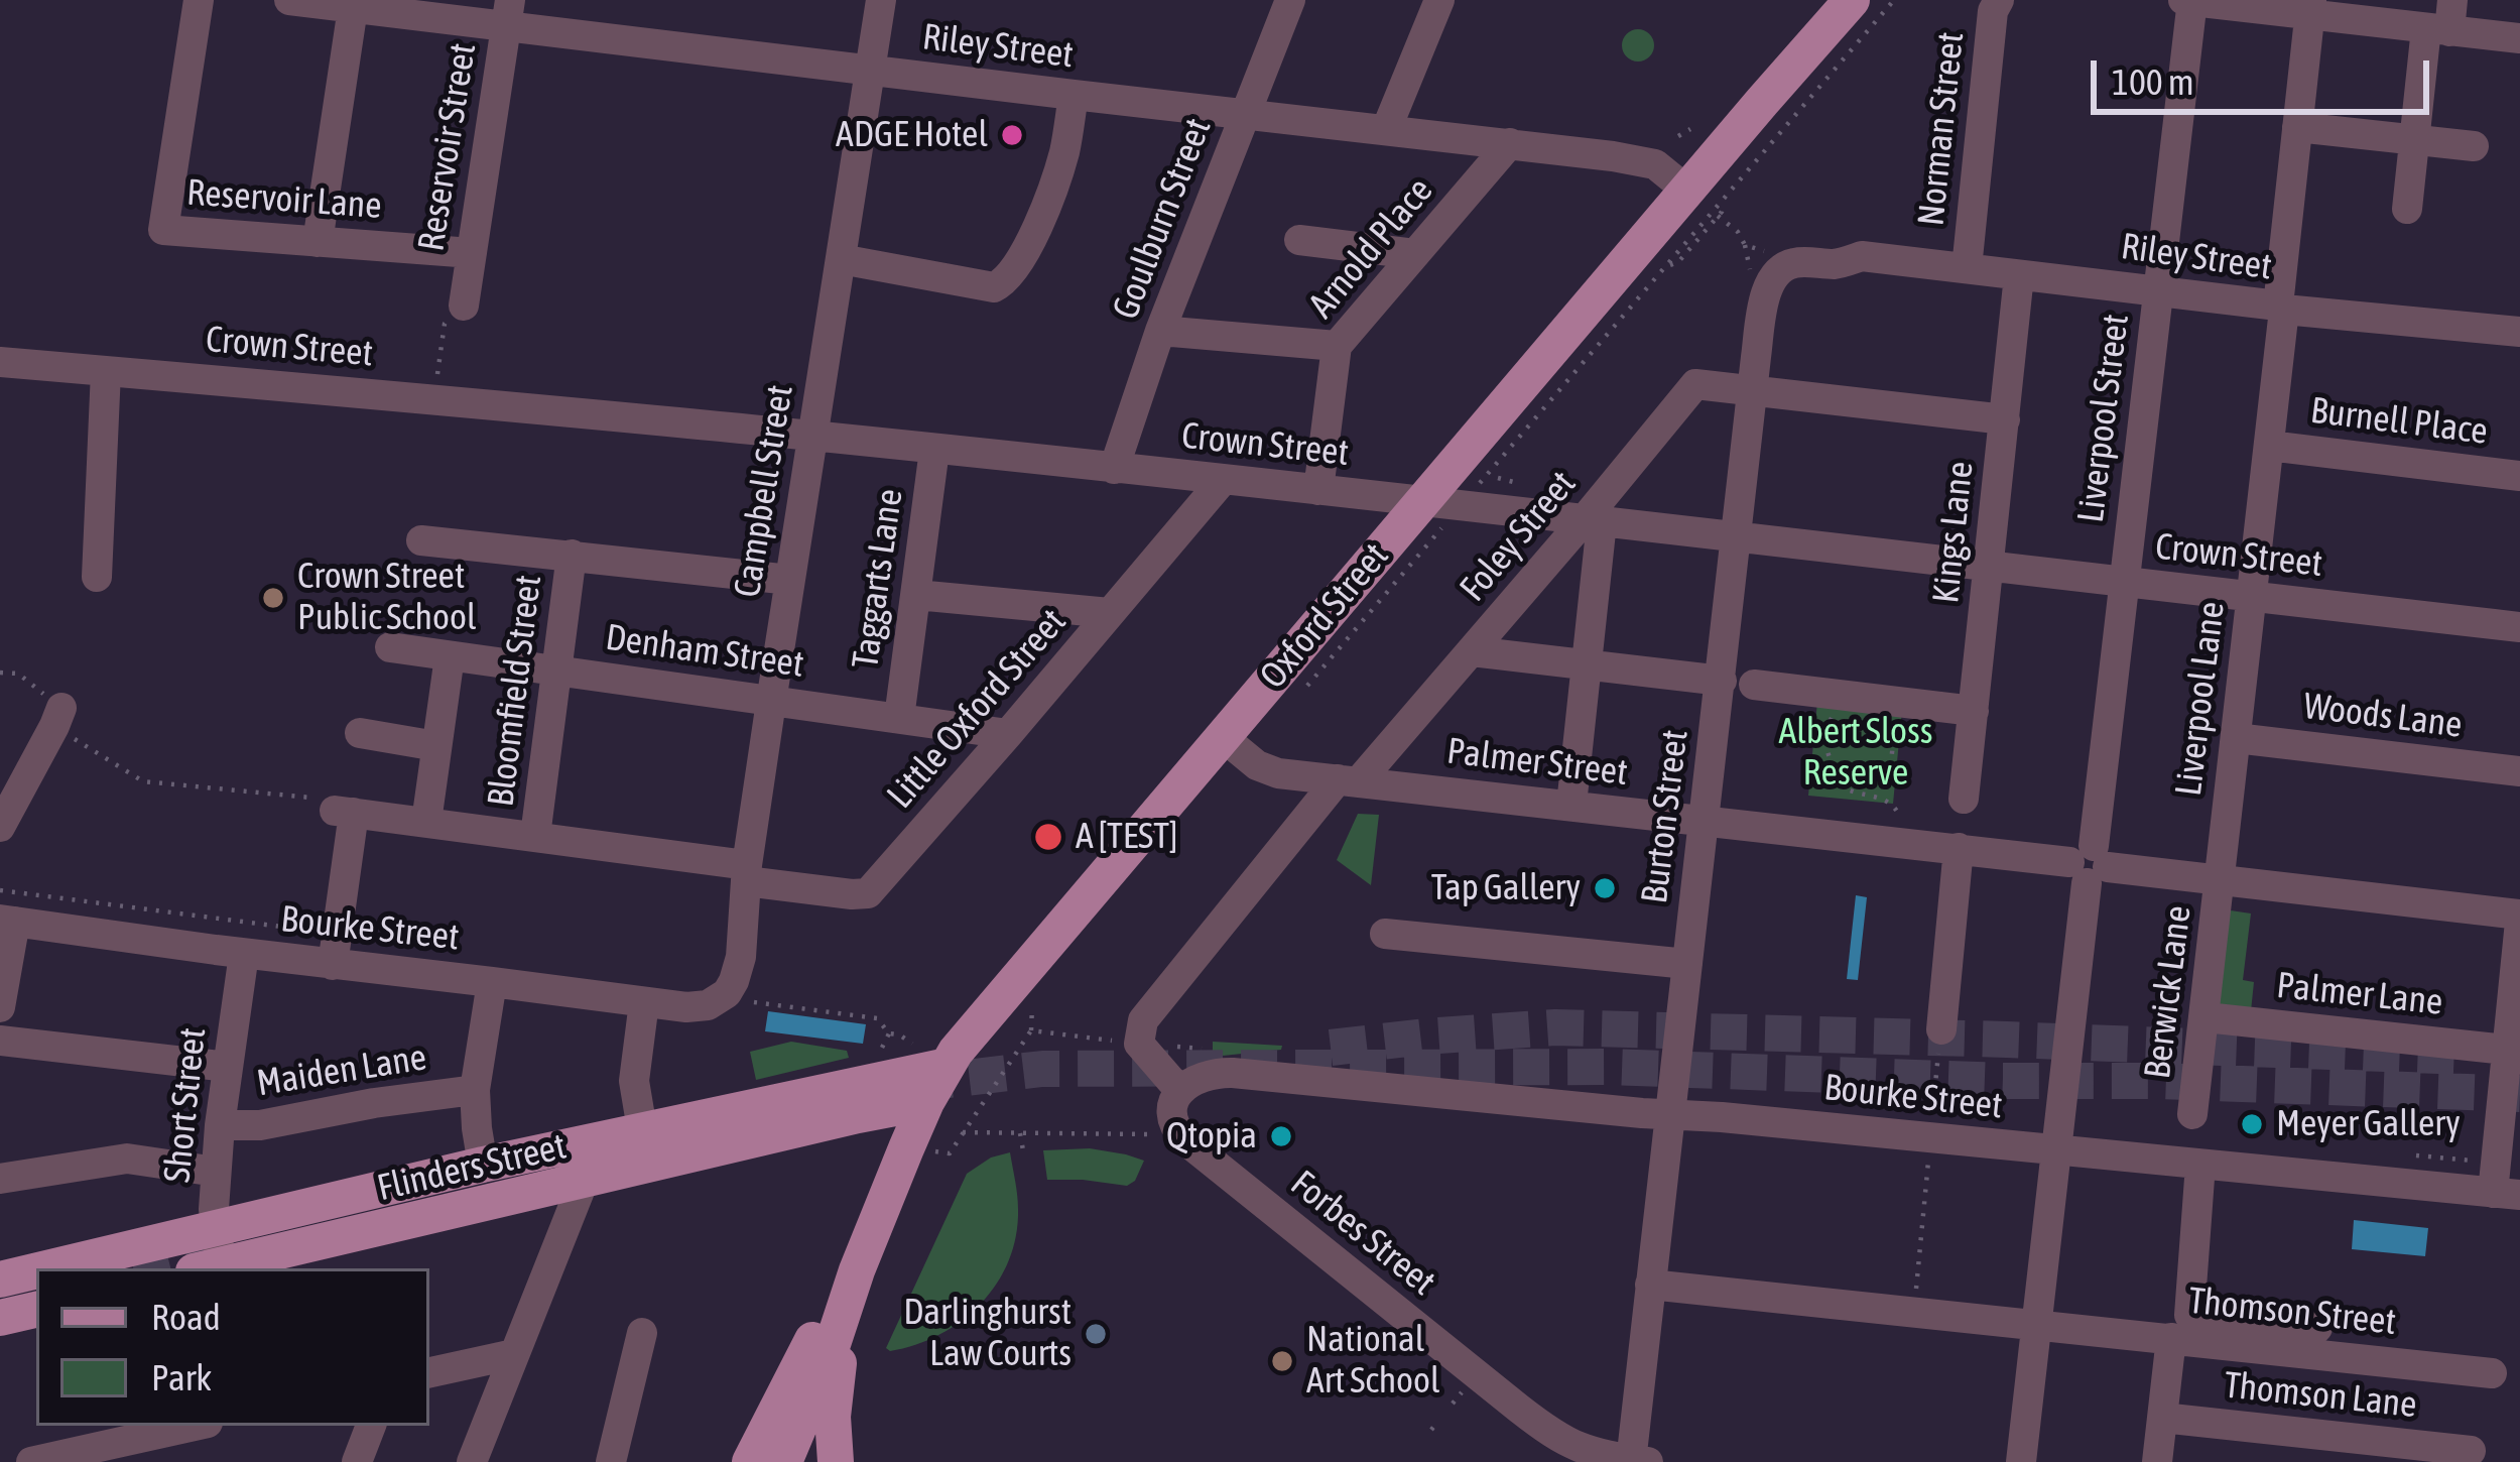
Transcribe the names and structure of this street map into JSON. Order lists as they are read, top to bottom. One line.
{"streets":{"main road":["Oxford Street","Flinders Street"],"street":["Riley Street","Norman Street","Reservoir Street","Reservoir Lane","Goulburn Street","Arnold Place","Crown Street","Liverpool Street","Burnell Place","Campbell Street","Kings Lane","Foley Street","Taggarts Lane","Denham Street","Bloomfield Street","Liverpool Lane","Little Oxford Street","Woods Lane","Palmer Street","Burton Street","Bourke Street","Berwick Lane","Palmer Lane","Maiden Lane","Short Street","Forbes Street","Thomson Street","Thomson Lane"]},"crossings":[["Riley Street","Norman Street"],["Riley Street","Reservoir Street"],["Riley Street","Goulburn Street"],["Riley Street","Arnold Place"],["Riley Street","Liverpool Street"],["Riley Street","Campbell Street"],["Riley Street","Kings Lane"],["Riley Street","Oxford Street"],["Riley Street","Liverpool Lane"],["Riley Street","Burton Street"],["Reservoir Street","Reservoir Lane"],["Goulburn Street","Crown Street"],["Arnold Place","Crown Street"],["Crown Street","Liverpool Street"],["Crown Street","Campbell Street"],["Crown Street","Kings Lane"],["Crown Street","Foley Street"],["Crown Street","Taggarts Lane"],["Crown Street","Oxford Street"],["Crown Street","Liverpool Lane"],["Crown Street","Little Oxford Street"],["Crown Street","Burton Street"],["Liverpool Street","Palmer Street"],["Liverpool Street","Bourke Street"],["Liverpool Street","Thomson Street"],["Burnell Place","Liverpool Lane"],["Campbell Street","Denham Street"],["Campbell Street","Little Oxford Street"],["Campbell Street","Bourke Street"],["Foley Street","Palmer Street"],["Foley Street","Burton Street"],["Foley Street","Bourke Street"],["Taggarts Lane","Denham Street"],["Oxford Street","Palmer Street"],["Oxford Street","Flinders Street"],["Denham Street","Bloomfield Street"],["Denham Street","Little Oxford Street"],["Liverpool Lane","Woods Lane"],["Liverpool Lane","Palmer Street"],["Liverpool Lane","Berwick Lane"],["Palmer Street","Burton Street"],["Palmer Street","Berwick Lane"],["Burton Street","Bourke Street"],["Burton Street","Forbes Street"],["Bourke Street","Short Street"],["Berwick Lane","Palmer Lane"],["Maiden Lane","Short Street"],["Short Street","Flinders Street"]],"parks":["Albert Sloss Reserve"],"places":["ADGE Hotel","Crown Street Public School","A [TEST]","Tap Gallery","Meyer Gallery","Qtopia","Darlinghurst Law Courts","National Art School"],"legend":["Road","Park"],"scale_bar":"100 m"}
